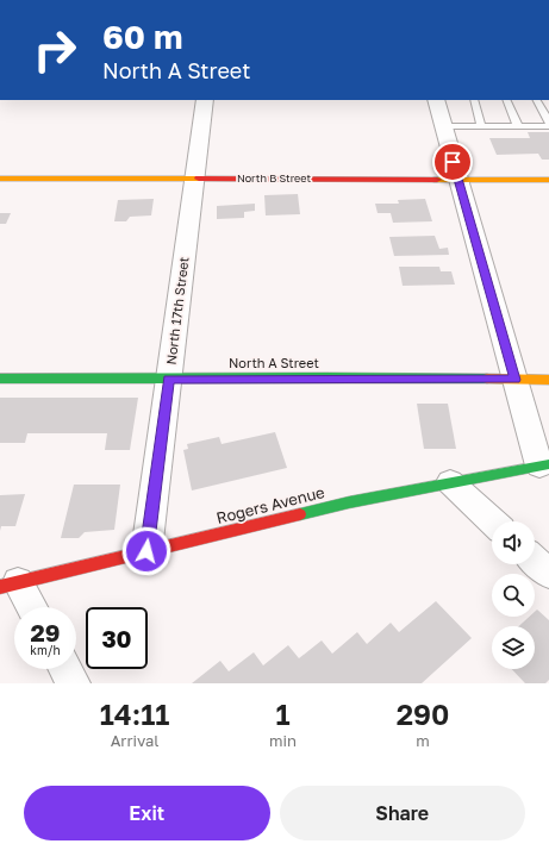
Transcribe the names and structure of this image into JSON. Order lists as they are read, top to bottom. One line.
{"streets":{"street":["North B Street","North 17th Street","North A Street","Rogers Avenue"]},"crossings":[["North B Street","North 17th Street"],["North 17th Street","North A Street"],["North 17th Street","Rogers Avenue"]],"page":{"turn":["60 m","North A Street"],"speed":"29 km/h","limit":"30","eta":["14:11","Arrival","1","min","290","m"],"buttons":["Exit","Share"]}}
